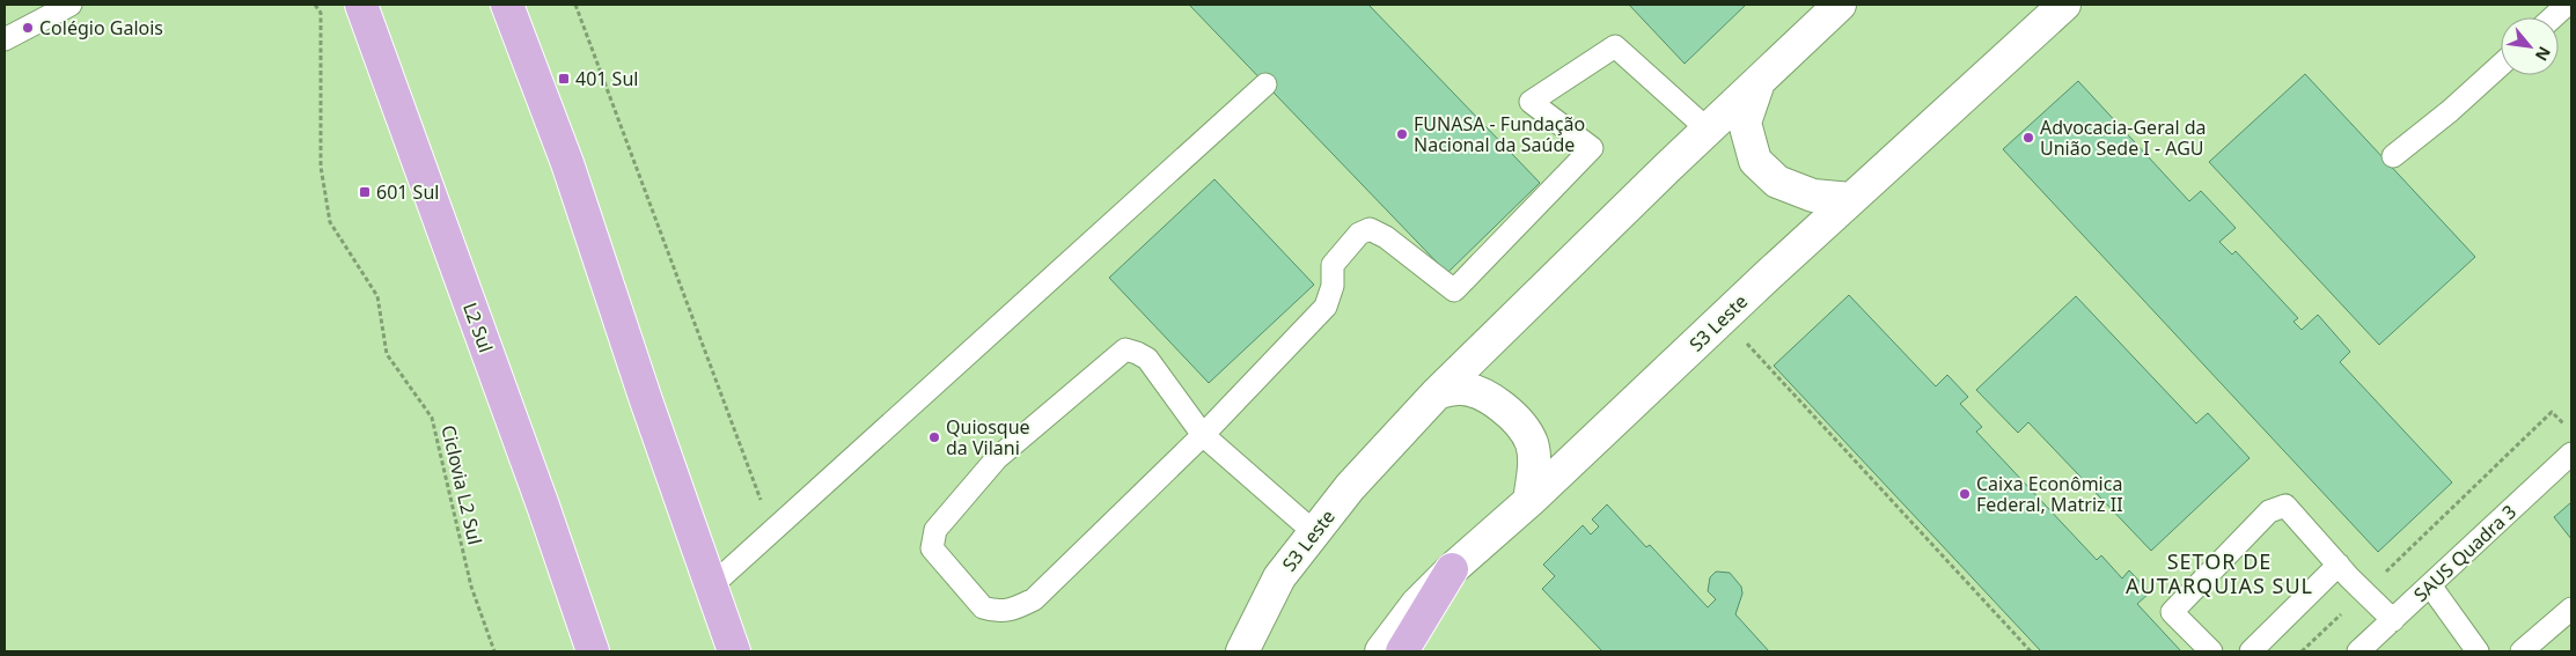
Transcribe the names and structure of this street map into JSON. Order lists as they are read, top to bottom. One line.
{"streets":{"main road":["S3 Leste","L2 Sul"],"lane":["SAUS Quadra 3"],"path":["Ciclovia L2 Sul"]},"districts":["SETOR DE AUTARQUIAS SUL"],"places":{"other":["Colégio Galois","FUNASA - Fundação Nacional da Saúde","Advocacia-Geral da União Sede I - AGU","Quiosque da Vilani","Caixa Econômica Federal, Matriz II"],"transit":["401 Sul","601 Sul"]},"north":"bottom right"}
